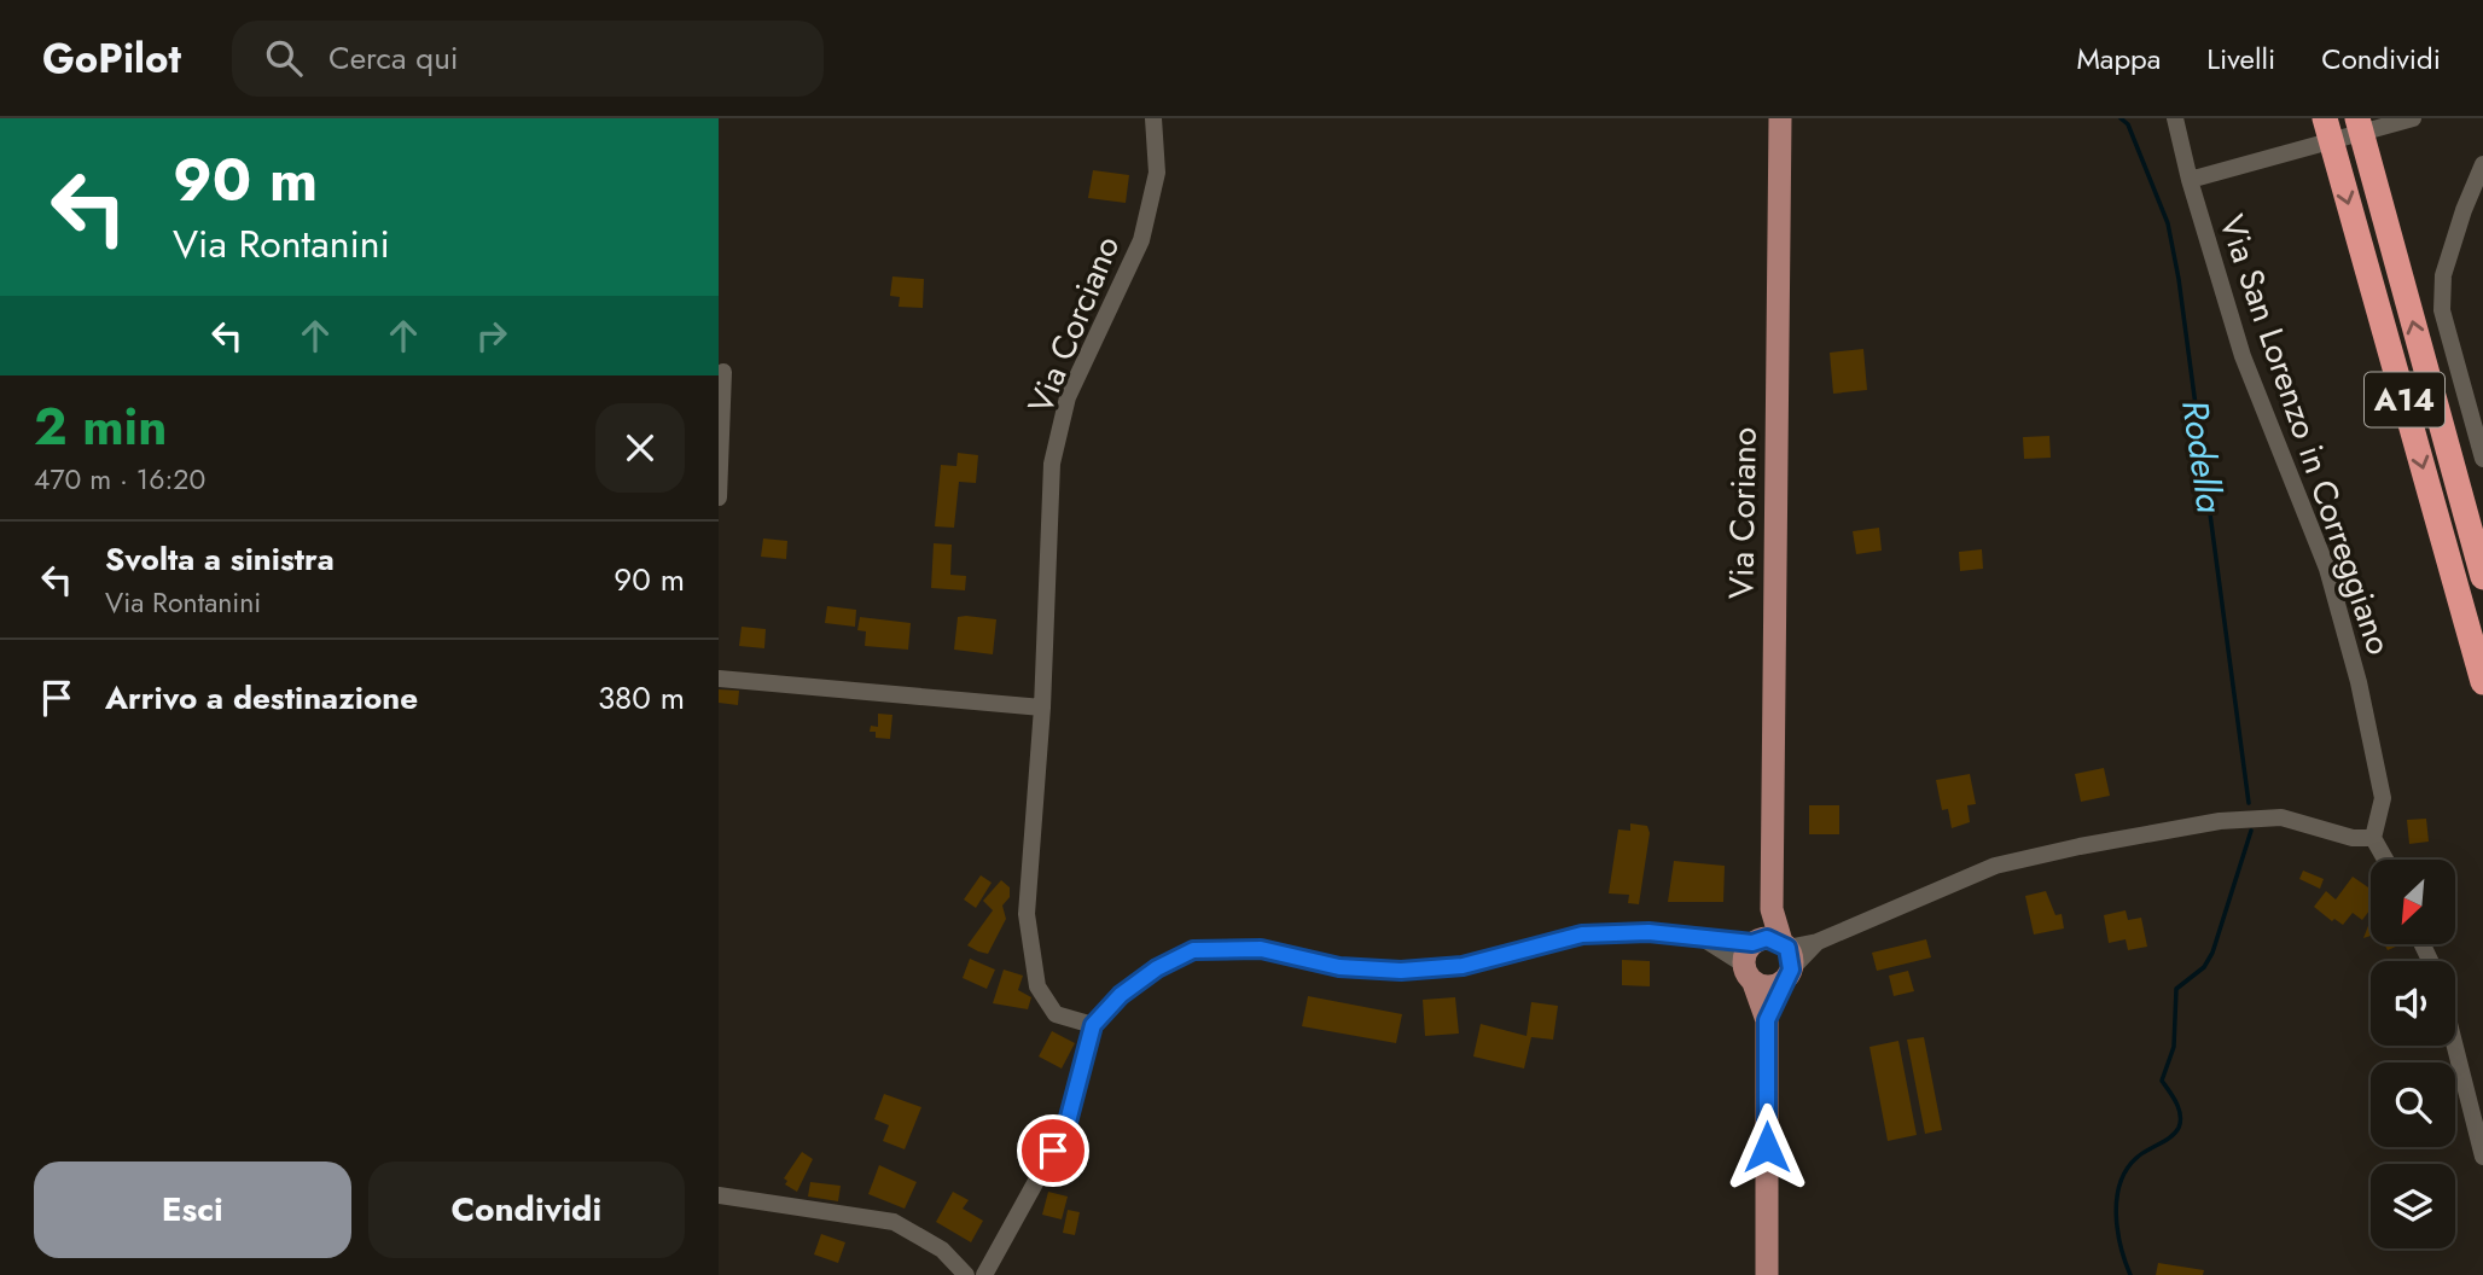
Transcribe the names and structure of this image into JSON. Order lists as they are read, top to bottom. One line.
{"streets":{"highway":["A14"],"main road":["Via Coriano"],"street":["Via Corciano","Via San Lorenzo in Correggiano"]},"water":["Rodella"],"north":"bottom left","page":{"header":"GoPilot","search":"Cerca qui","nav":["Mappa","Livelli","Condividi"],"turn":["90 m","Via Rontanini"],"heading":["2 min","470 m · 16:20"],"list":[{"name":"Svolta a sinistra","note":"Via Rontanini","value":"90 m"},{"name":"Arrivo a destinazione","value":"380 m"}],"buttons":["Esci","Condividi"]}}
